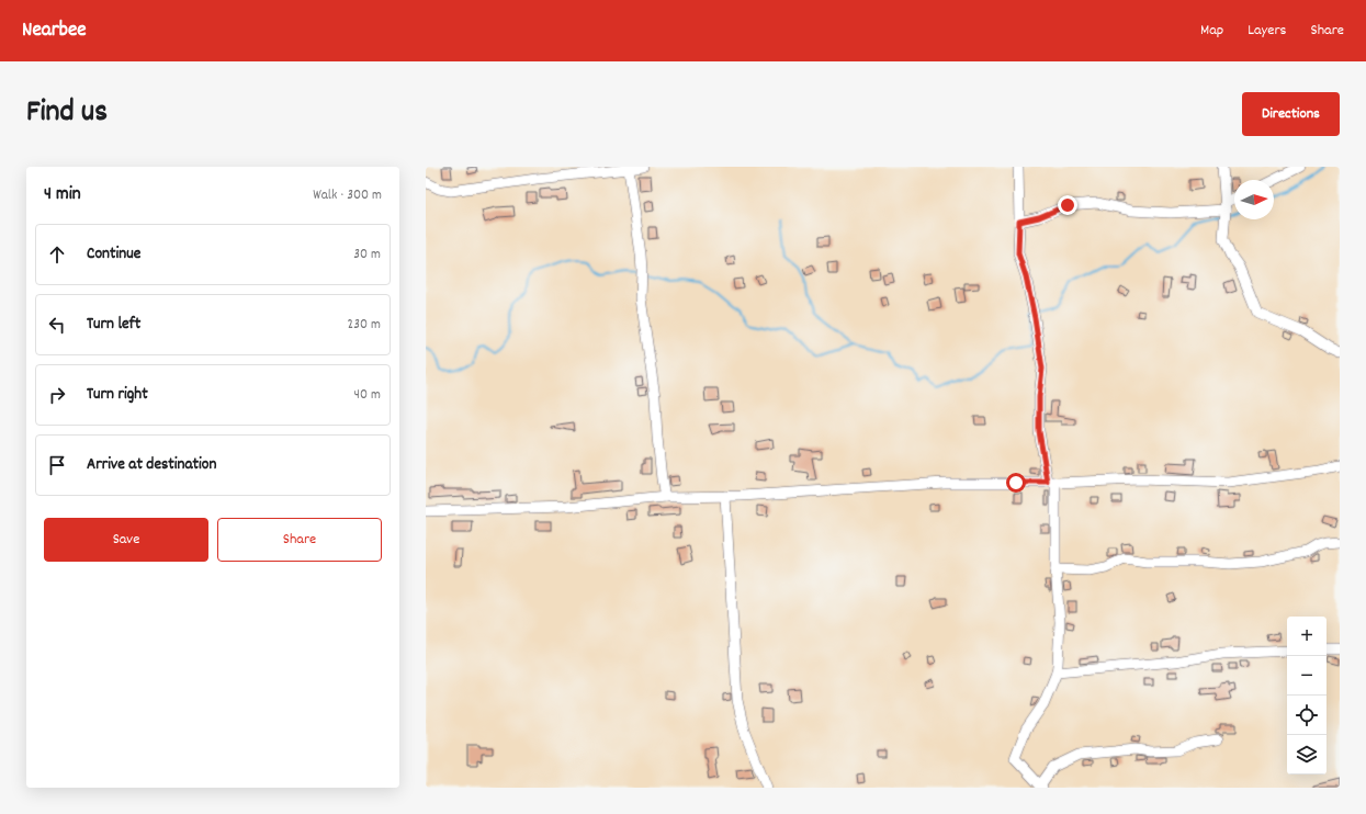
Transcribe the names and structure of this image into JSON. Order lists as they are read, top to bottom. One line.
{"north":"right","page":{"header":"Nearbee","nav":["Map","Layers","Share"],"title":"Find us","buttons":["Directions",["Save","Share"]],"heading":["4 min","Walk · 300 m"],"list":[["Continue","30 m"],["Turn left","230 m"],["Turn right","40 m"],"Arrive at destination"],"map_buttons":["+","−"]}}
